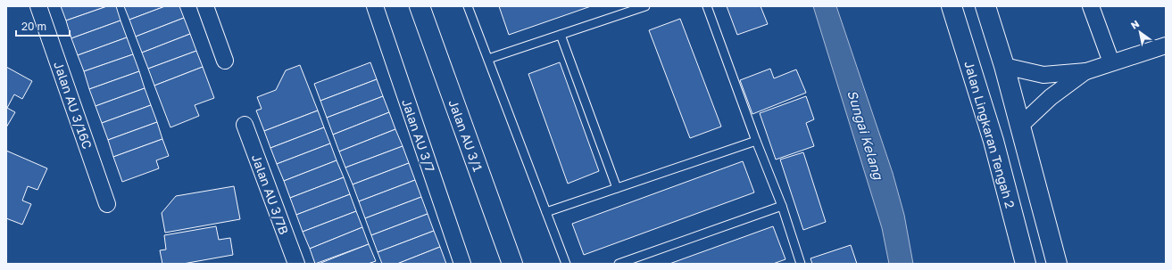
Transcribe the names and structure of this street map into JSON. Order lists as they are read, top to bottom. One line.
{"streets":{"main road":["Jalan Lingkaran Tengah 2","Jalan AU 3/1"],"street":["Jalan AU 3/16C","Jalan AU 3/7","Jalan AU 3/7B"]},"water":["Sungai Kelang"],"scale_bar":"20 m","north":"top left"}
